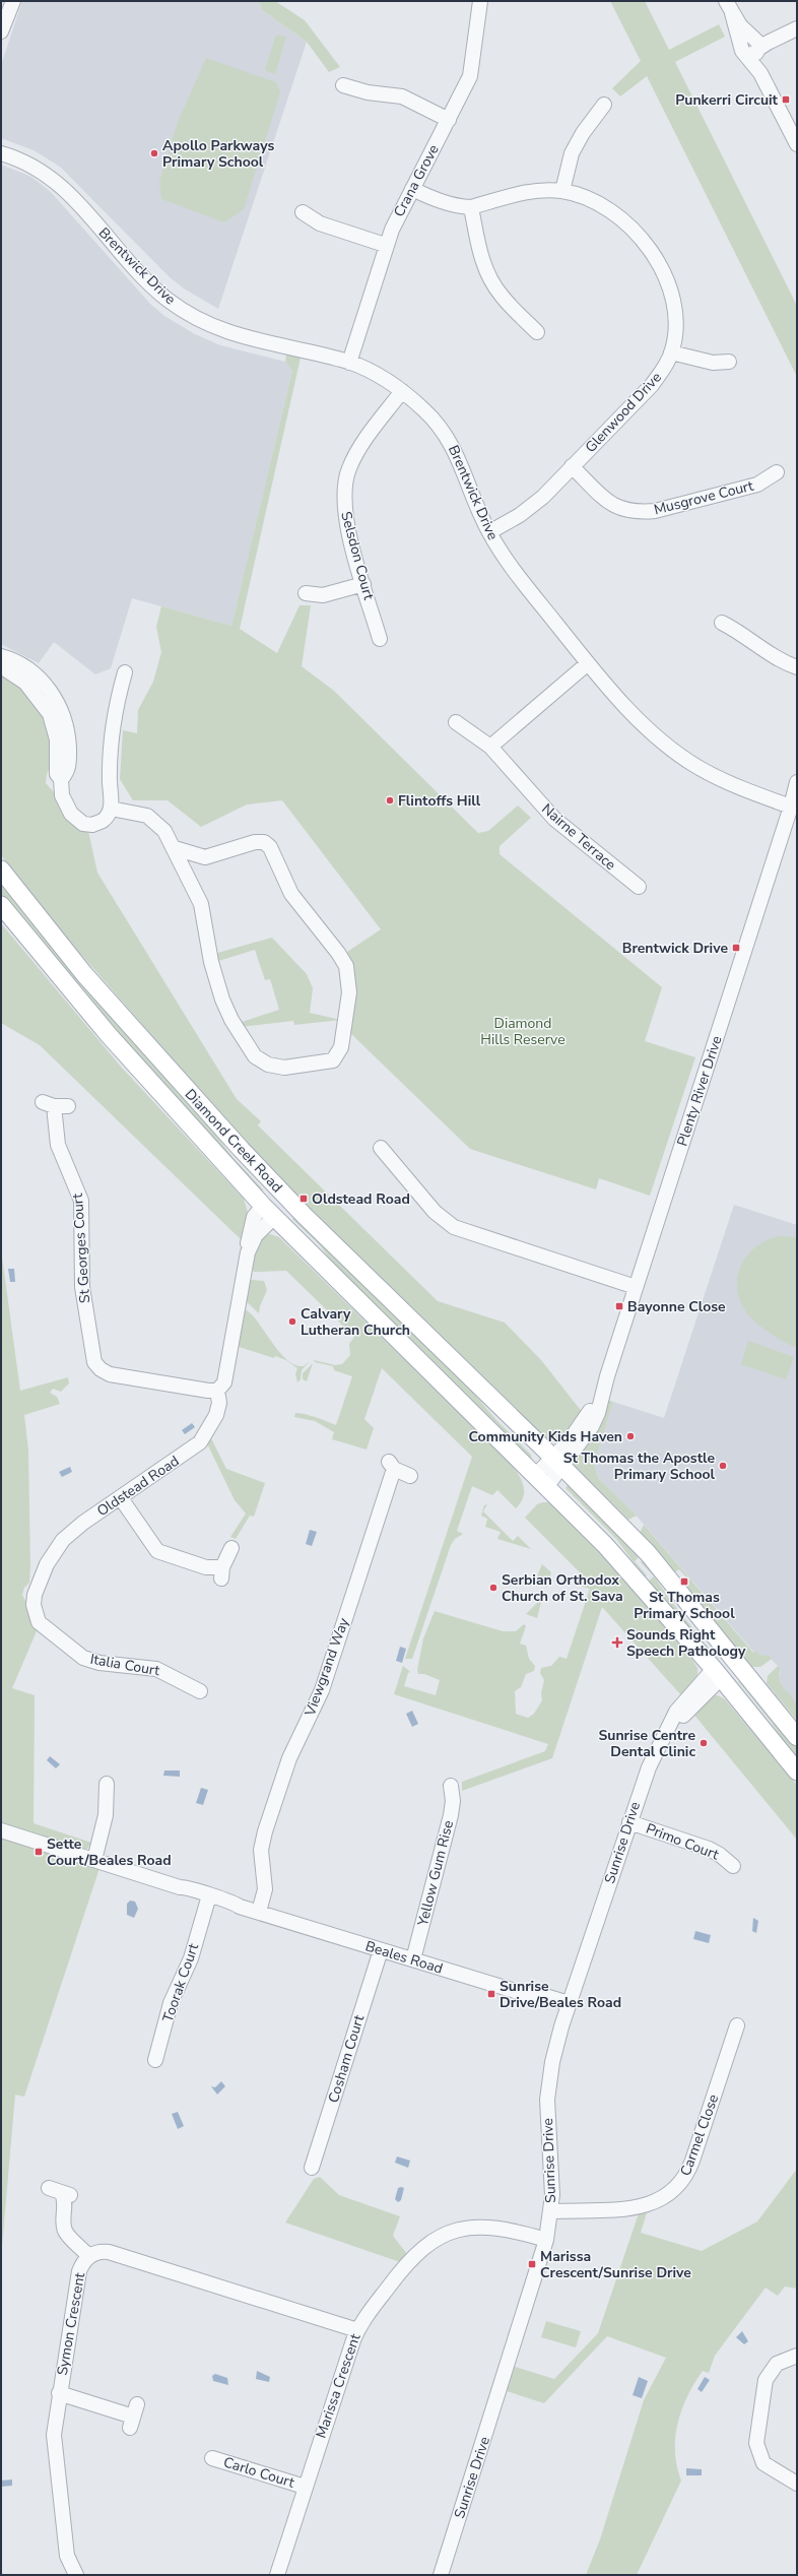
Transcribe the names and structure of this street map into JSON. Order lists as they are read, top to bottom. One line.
{"streets":{"main road":["Diamond Creek Road","Sunrise Drive"],"street":["Crana Grove","Brentwick Drive","Glenwood Drive","Musgrove Court","Selsdon Court","Nairne Terrace","Plenty River Drive","St Georges Court","Oldstead Road","Italia Court","Viewgrand Way","Primo Court","Yellow Gum Rise","Beales Road","Toorak Court","Cosham Court","Carmel Close","Symon Crescent","Marissa Crescent","Carlo Court"]},"crossings":[["Crana Grove","Brentwick Drive"],["Crana Grove","Glenwood Drive"],["Brentwick Drive","Glenwood Drive"],["Brentwick Drive","Selsdon Court"],["Brentwick Drive","Plenty River Drive"],["Glenwood Drive","Musgrove Court"],["Plenty River Drive","Diamond Creek Road"],["Diamond Creek Road","Oldstead Road"],["Diamond Creek Road","Sunrise Drive"],["St Georges Court","Oldstead Road"],["Oldstead Road","Italia Court"],["Viewgrand Way","Beales Road"],["Primo Court","Sunrise Drive"],["Sunrise Drive","Beales Road"],["Sunrise Drive","Carmel Close"],["Sunrise Drive","Marissa Crescent"],["Yellow Gum Rise","Beales Road"],["Beales Road","Toorak Court"],["Beales Road","Cosham Court"],["Symon Crescent","Marissa Crescent"],["Marissa Crescent","Carlo Court"]],"parks":["Diamond Hills Reserve"],"places":{"transit":["Punkerri Circuit","Brentwick Drive","Oldstead Road","Bayonne Close","St Thomas Primary School","Sette Court/Beales Road","Sunrise Drive/Beales Road","Marissa Crescent/Sunrise Drive"],"other":["Apollo Parkways Primary School","Flintoffs Hill","Calvary Lutheran Church","Community Kids Haven","St Thomas the Apostle Primary School","Serbian Orthodox Church of St. Sava","Sunrise Centre Dental Clinic"],"health":["Sounds Right Speech Pathology"]}}
